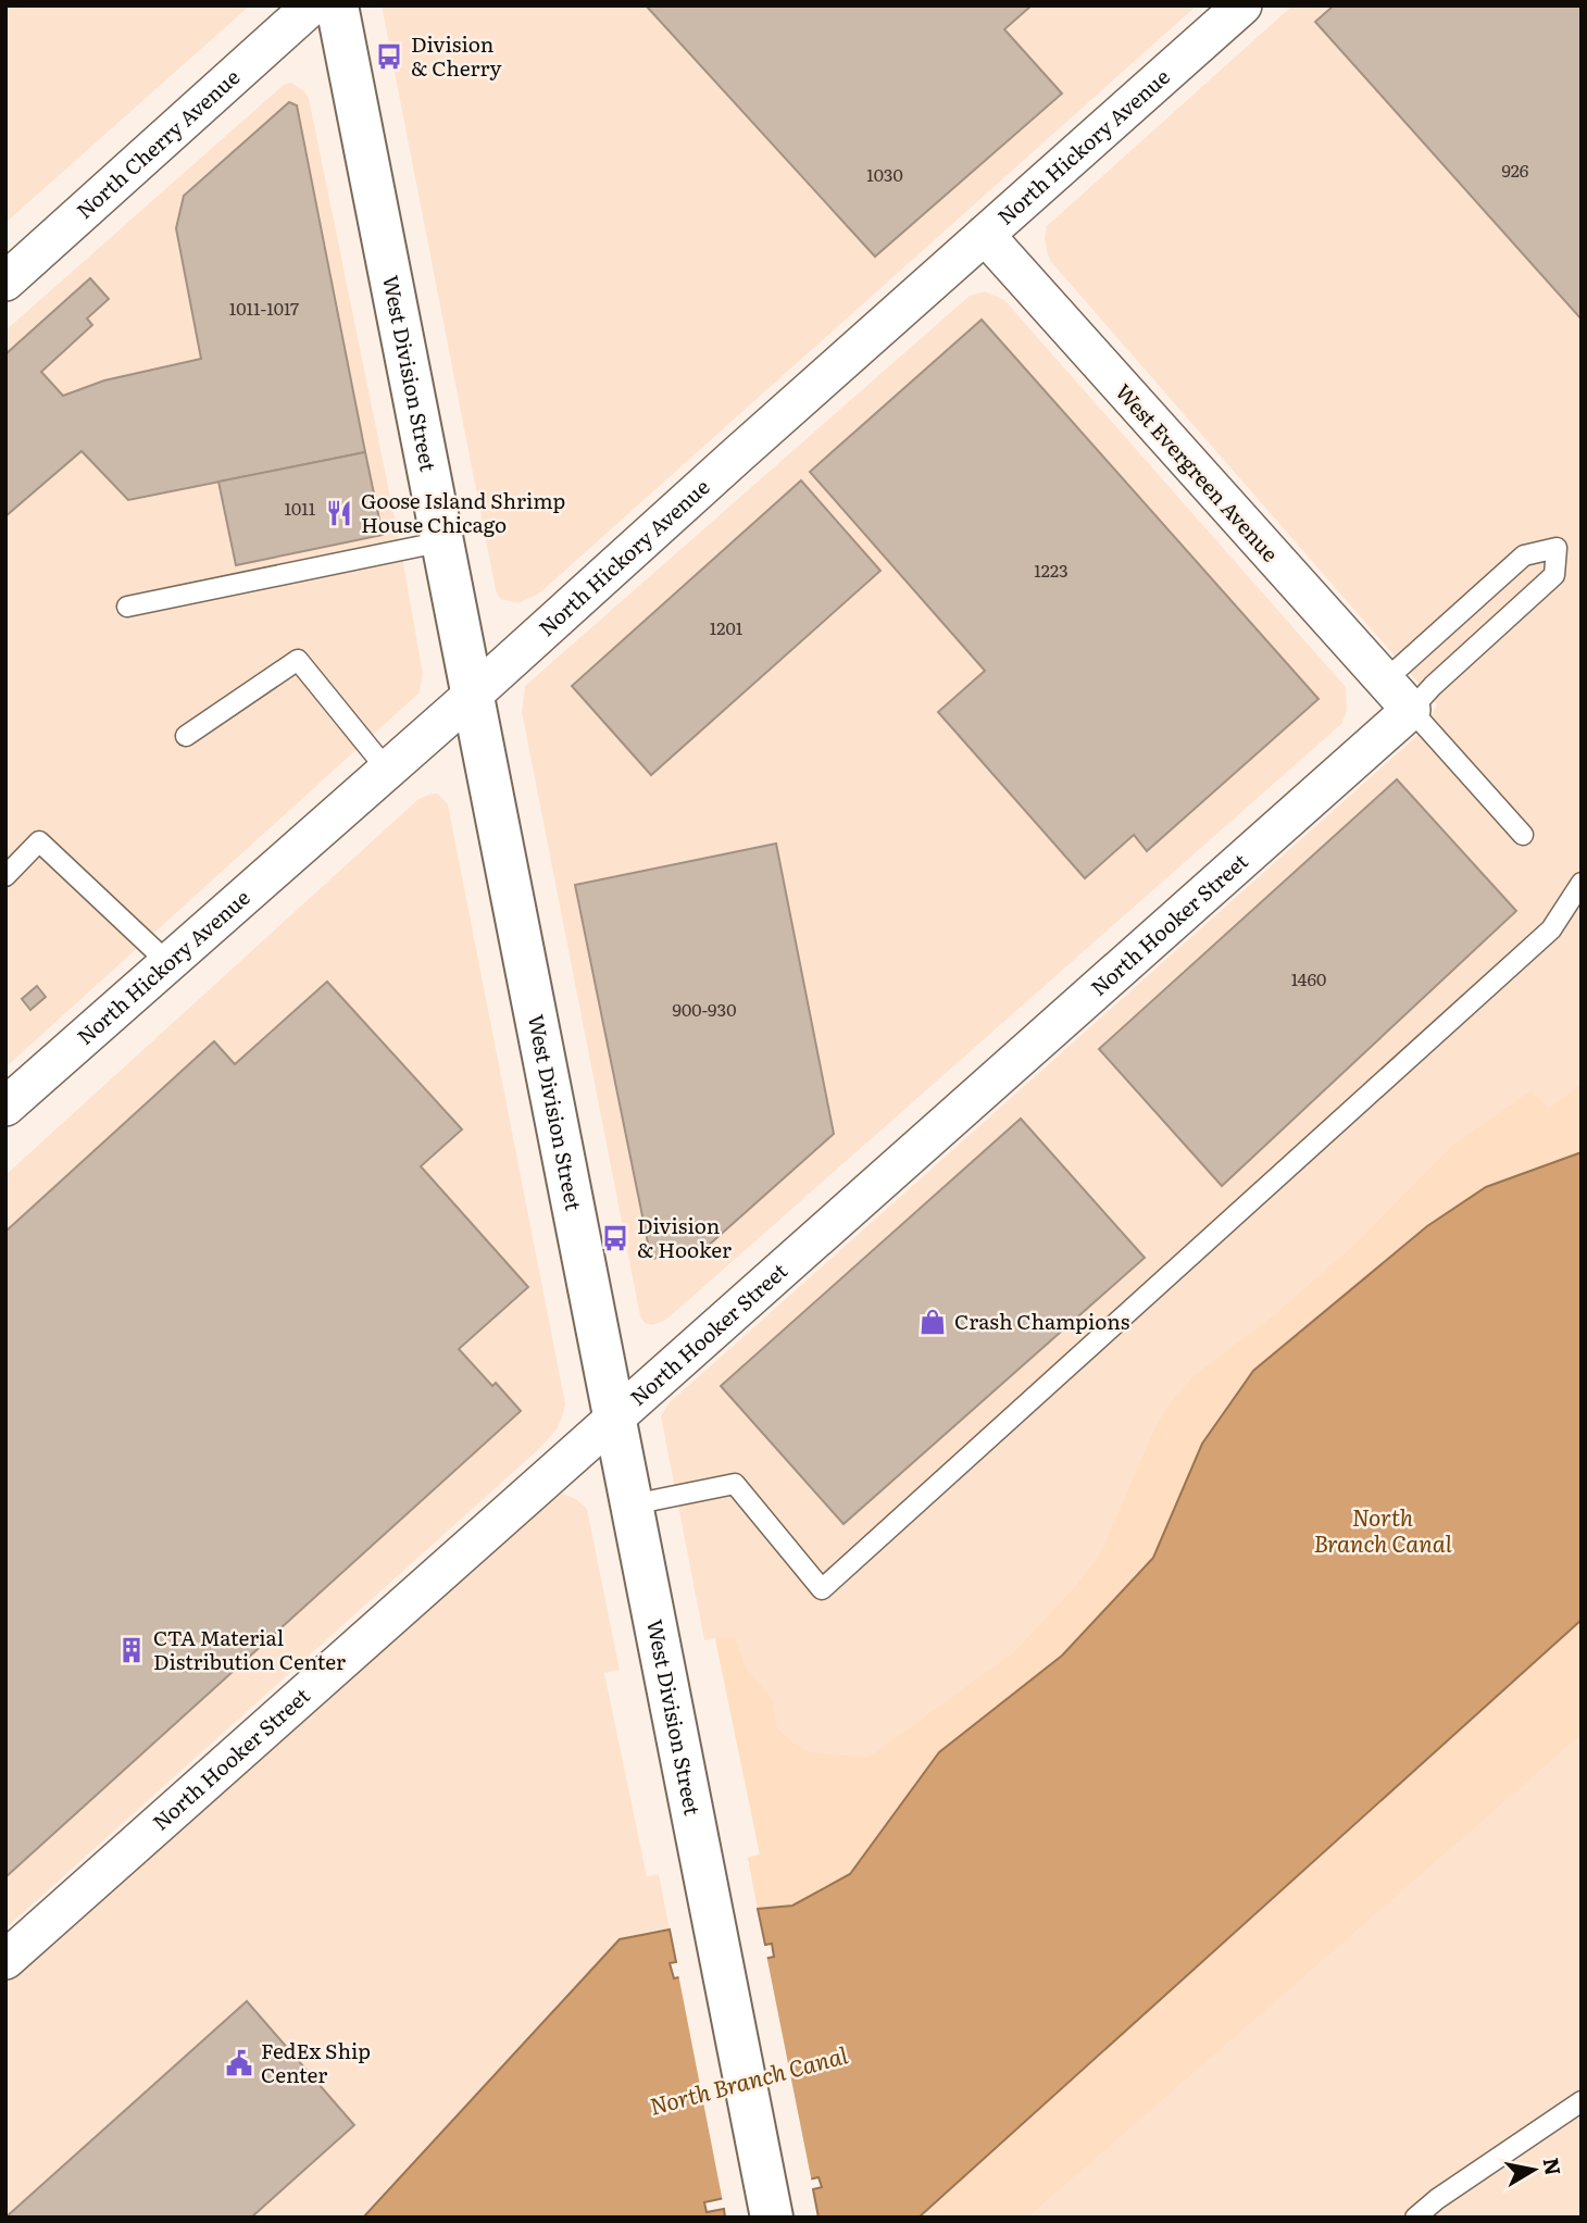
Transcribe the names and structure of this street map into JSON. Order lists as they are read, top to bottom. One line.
{"streets":{"main road":["West Division Street"],"street":["North Cherry Avenue","North Hickory Avenue","West Evergreen Avenue","North Hooker Street"]},"crossings":[["North Hickory Avenue","West Division Street"],["North Hickory Avenue","West Evergreen Avenue"],["West Division Street","North Hooker Street"],["West Evergreen Avenue","North Hooker Street"]],"water":["North Branch Canal"],"places":{"bus stop":["Division & Cherry","Division & Hooker"],"restaurant":["Goose Island Shrimp House Chicago"],"shop":["Crash Champions"],"building":["CTA Material Distribution Center"],"public building":["FedEx Ship Center"]},"house_numbers":["926","1030","1011-1017","1011","1223","1201","1460","900-930"],"north":"right"}
